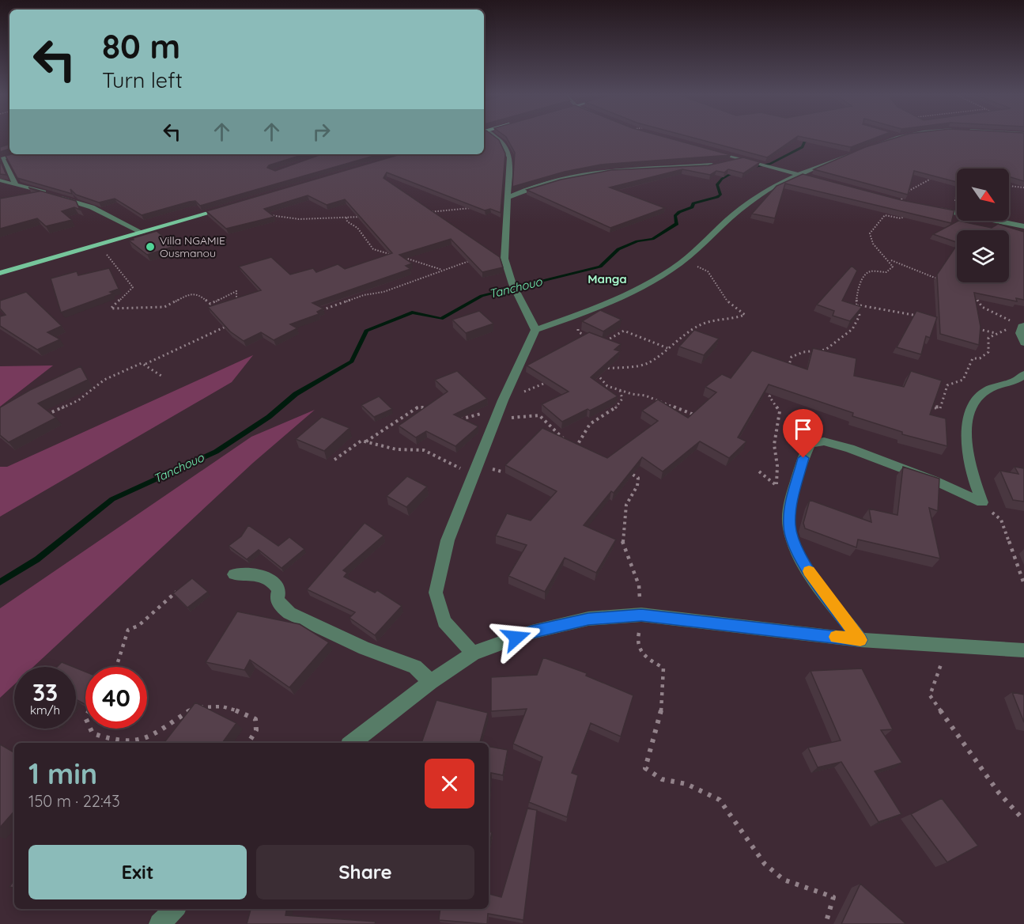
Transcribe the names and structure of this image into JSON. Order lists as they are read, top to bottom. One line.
{"districts":["Manga"],"water":["Tanchouo"],"places":["Villa NGAMIE Ousmanou"],"north":"bottom right","page":{"turn":["80 m","Turn left"],"speed":"33 km/h","limit":"40","heading":["1 min","150 m · 22:43"],"buttons":["Exit","Share"]}}
